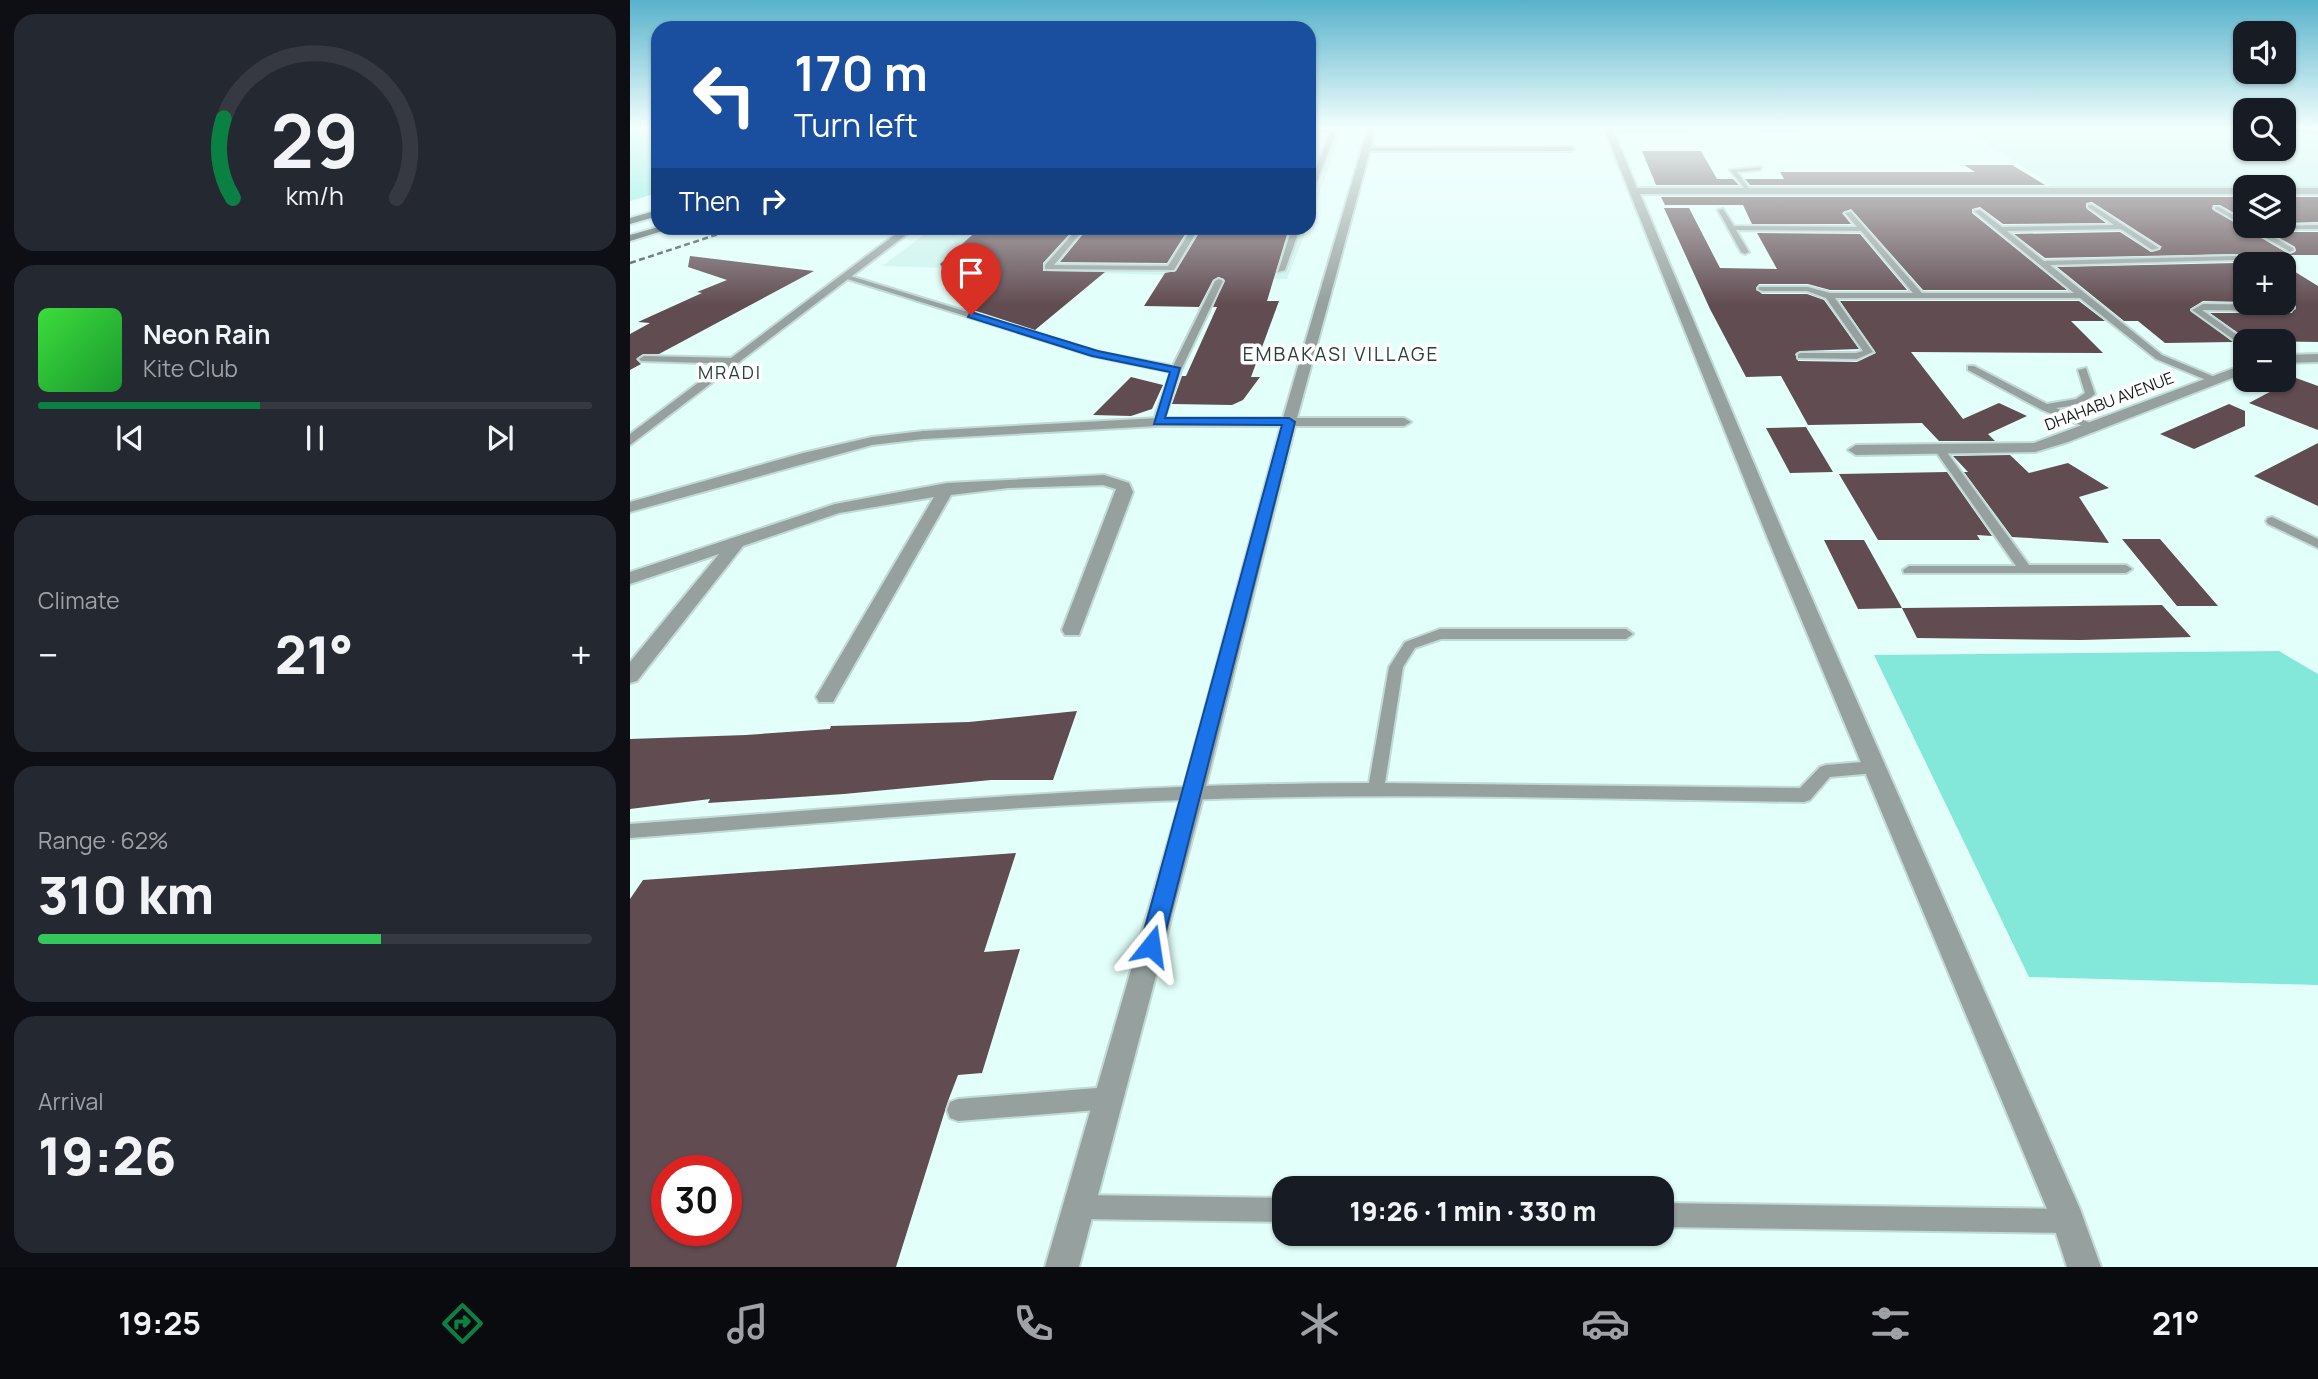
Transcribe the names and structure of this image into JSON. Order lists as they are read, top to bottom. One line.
{"streets":{"street":["DHAHABU AVENUE"]},"districts":["EMBAKASI VILLAGE","MRADI"],"page":{"map_buttons":["+","−"],"turn":["170 m","Turn left"],"then":"Then","song":["Neon Rain","Kite Club"],"tile":["Climate",["Range · 62%","310 km"],["Arrival","19:26"]],"heat":["−","21°","+"],"limit":"30","trip":"19:26 · 1 min · 330 m","tabs":["19:25","21°"],"gauge":["29","km/h"]}}
